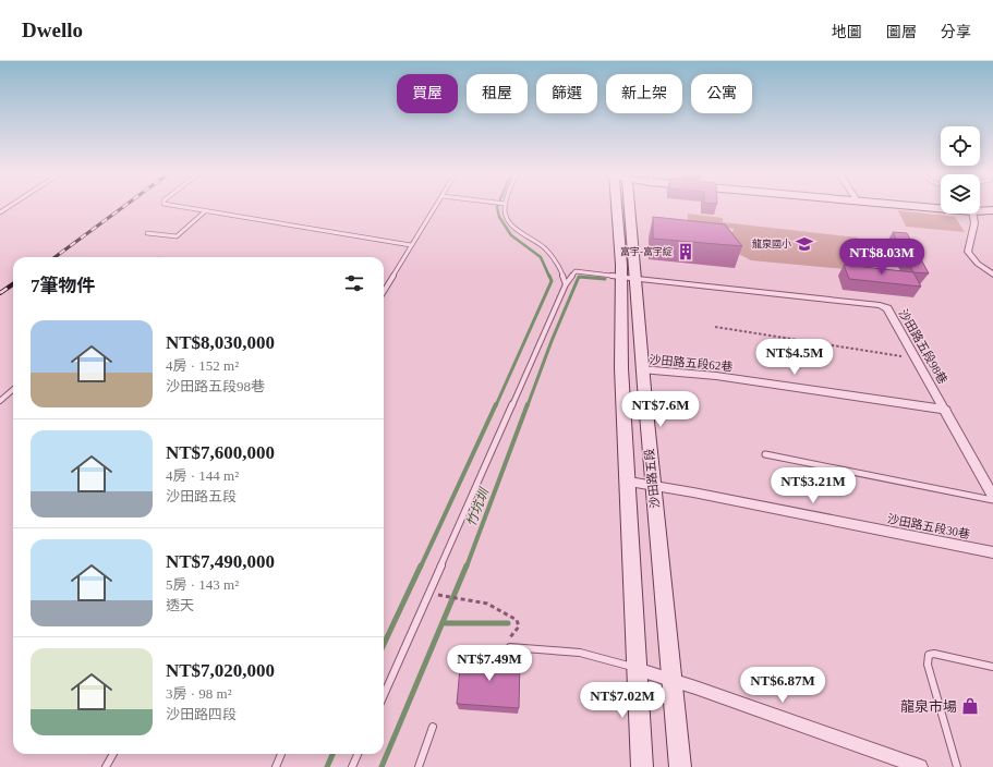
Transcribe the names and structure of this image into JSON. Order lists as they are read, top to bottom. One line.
{"streets":{"street":["沙田路五段98巷","沙田路五段62巷","沙田路五段","沙田路五段30巷"]},"crossings":[["沙田路五段98巷","沙田路五段62巷"],["沙田路五段98巷","沙田路五段"],["沙田路五段62巷","沙田路五段"],["沙田路五段","沙田路五段30巷"]],"water":["竹坑圳"],"places":{"school or university":["龍泉國小"],"building":["富宇-富宇綻"],"shop":["龍泉市場"]},"page":{"header":"Dwello","nav":["地圖","圖層","分享"],"chip":["買屋","租屋","篩選","新上架","公寓"],"price":["NT$8.03M","NT$4.5M","NT$7.6M","NT$3.21M","NT$7.49M","NT$6.87M","NT$7.02M"],"heading":"7筆物件","list":[{"name":"NT$8,030,000","note":"4房 · 152 m² · 沙田路五段98巷"},{"name":"NT$7,600,000","note":"4房 · 144 m² · 沙田路五段"},{"name":"NT$7,490,000","note":"5房 · 143 m² · 透天"},{"name":"NT$7,020,000","note":"3房 · 98 m² · 沙田路四段"}]}}
